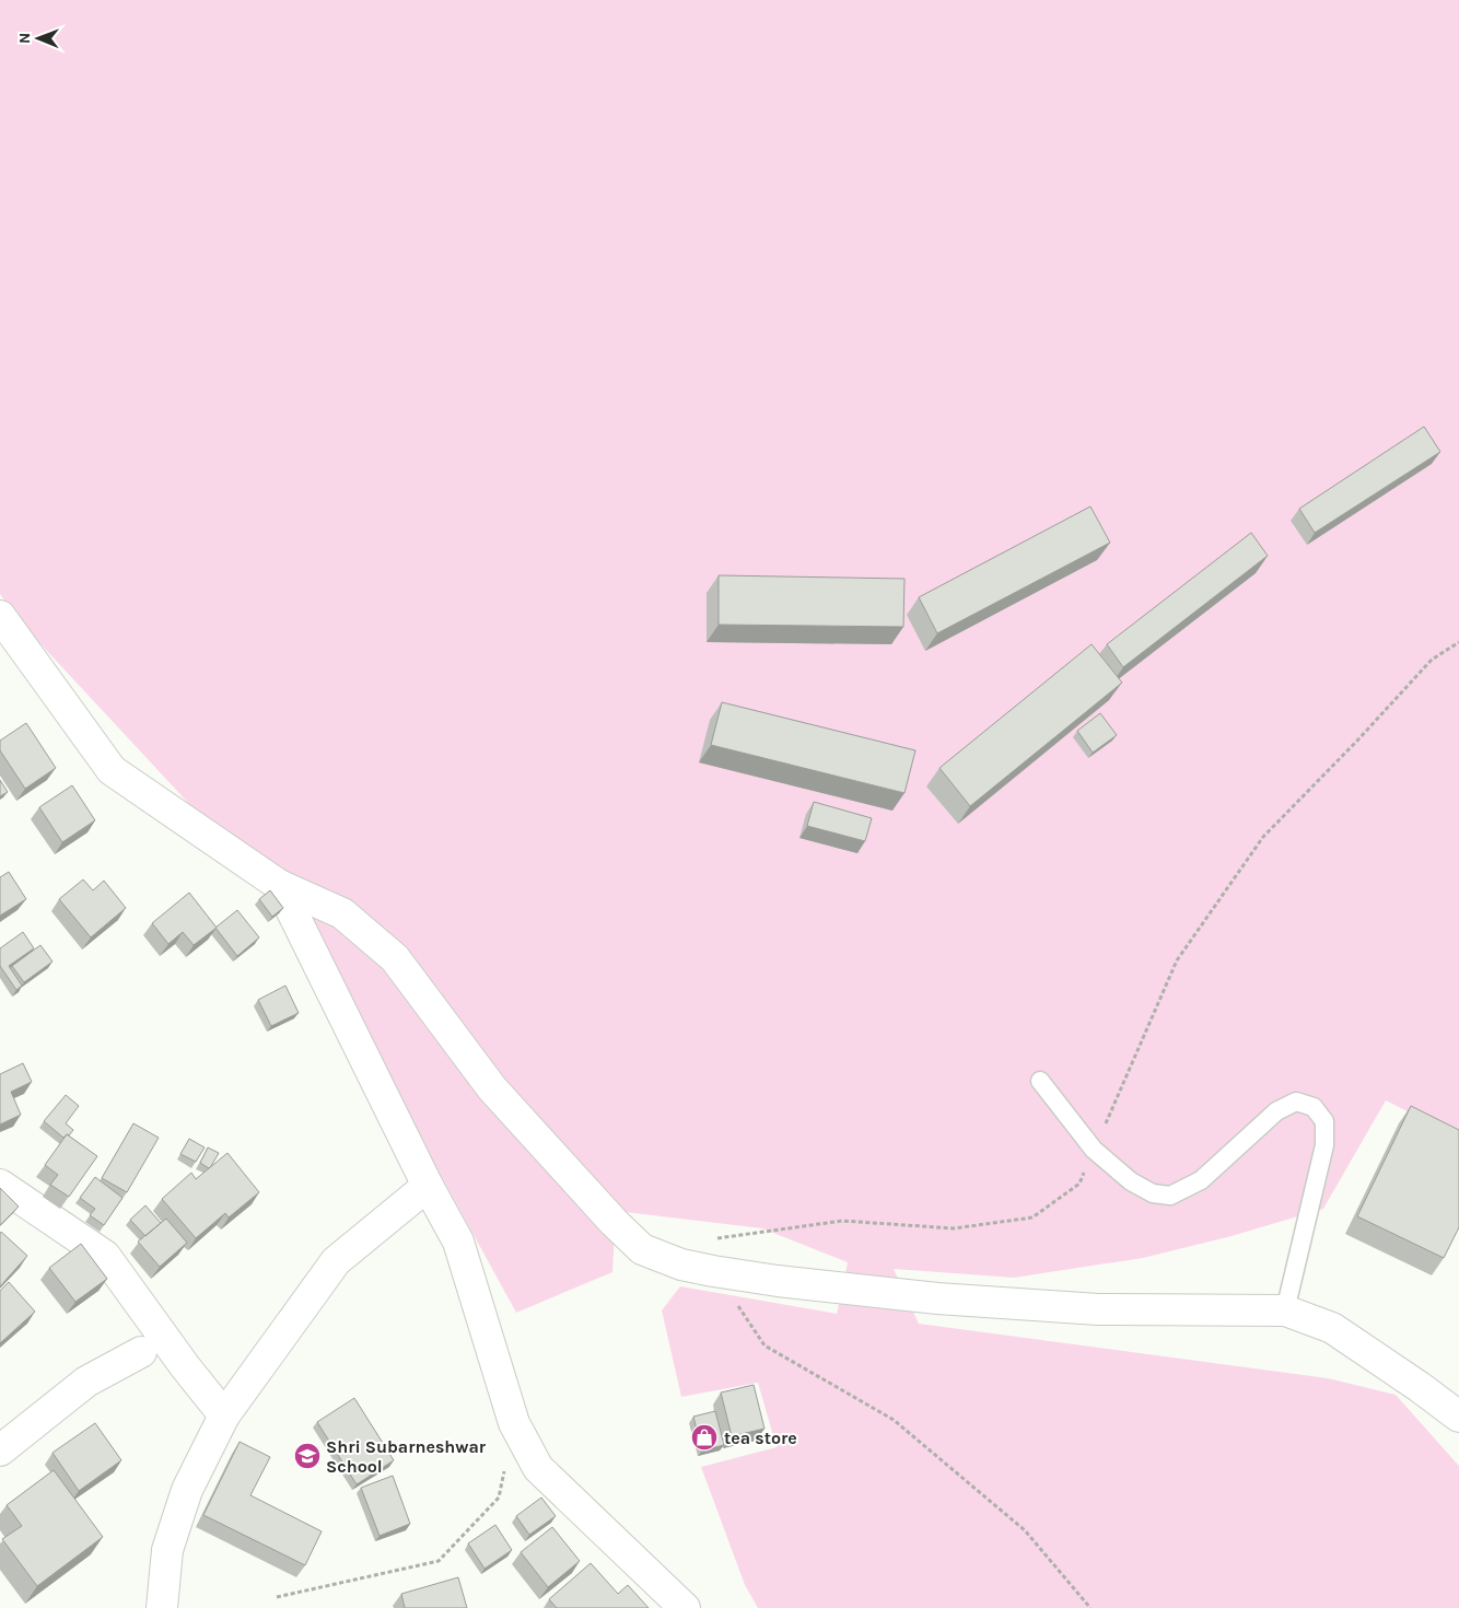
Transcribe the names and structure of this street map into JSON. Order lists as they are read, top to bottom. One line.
{"places":{"shop":["tea store"],"school or university":["Shri Subarneshwar School"]},"north":"left"}
